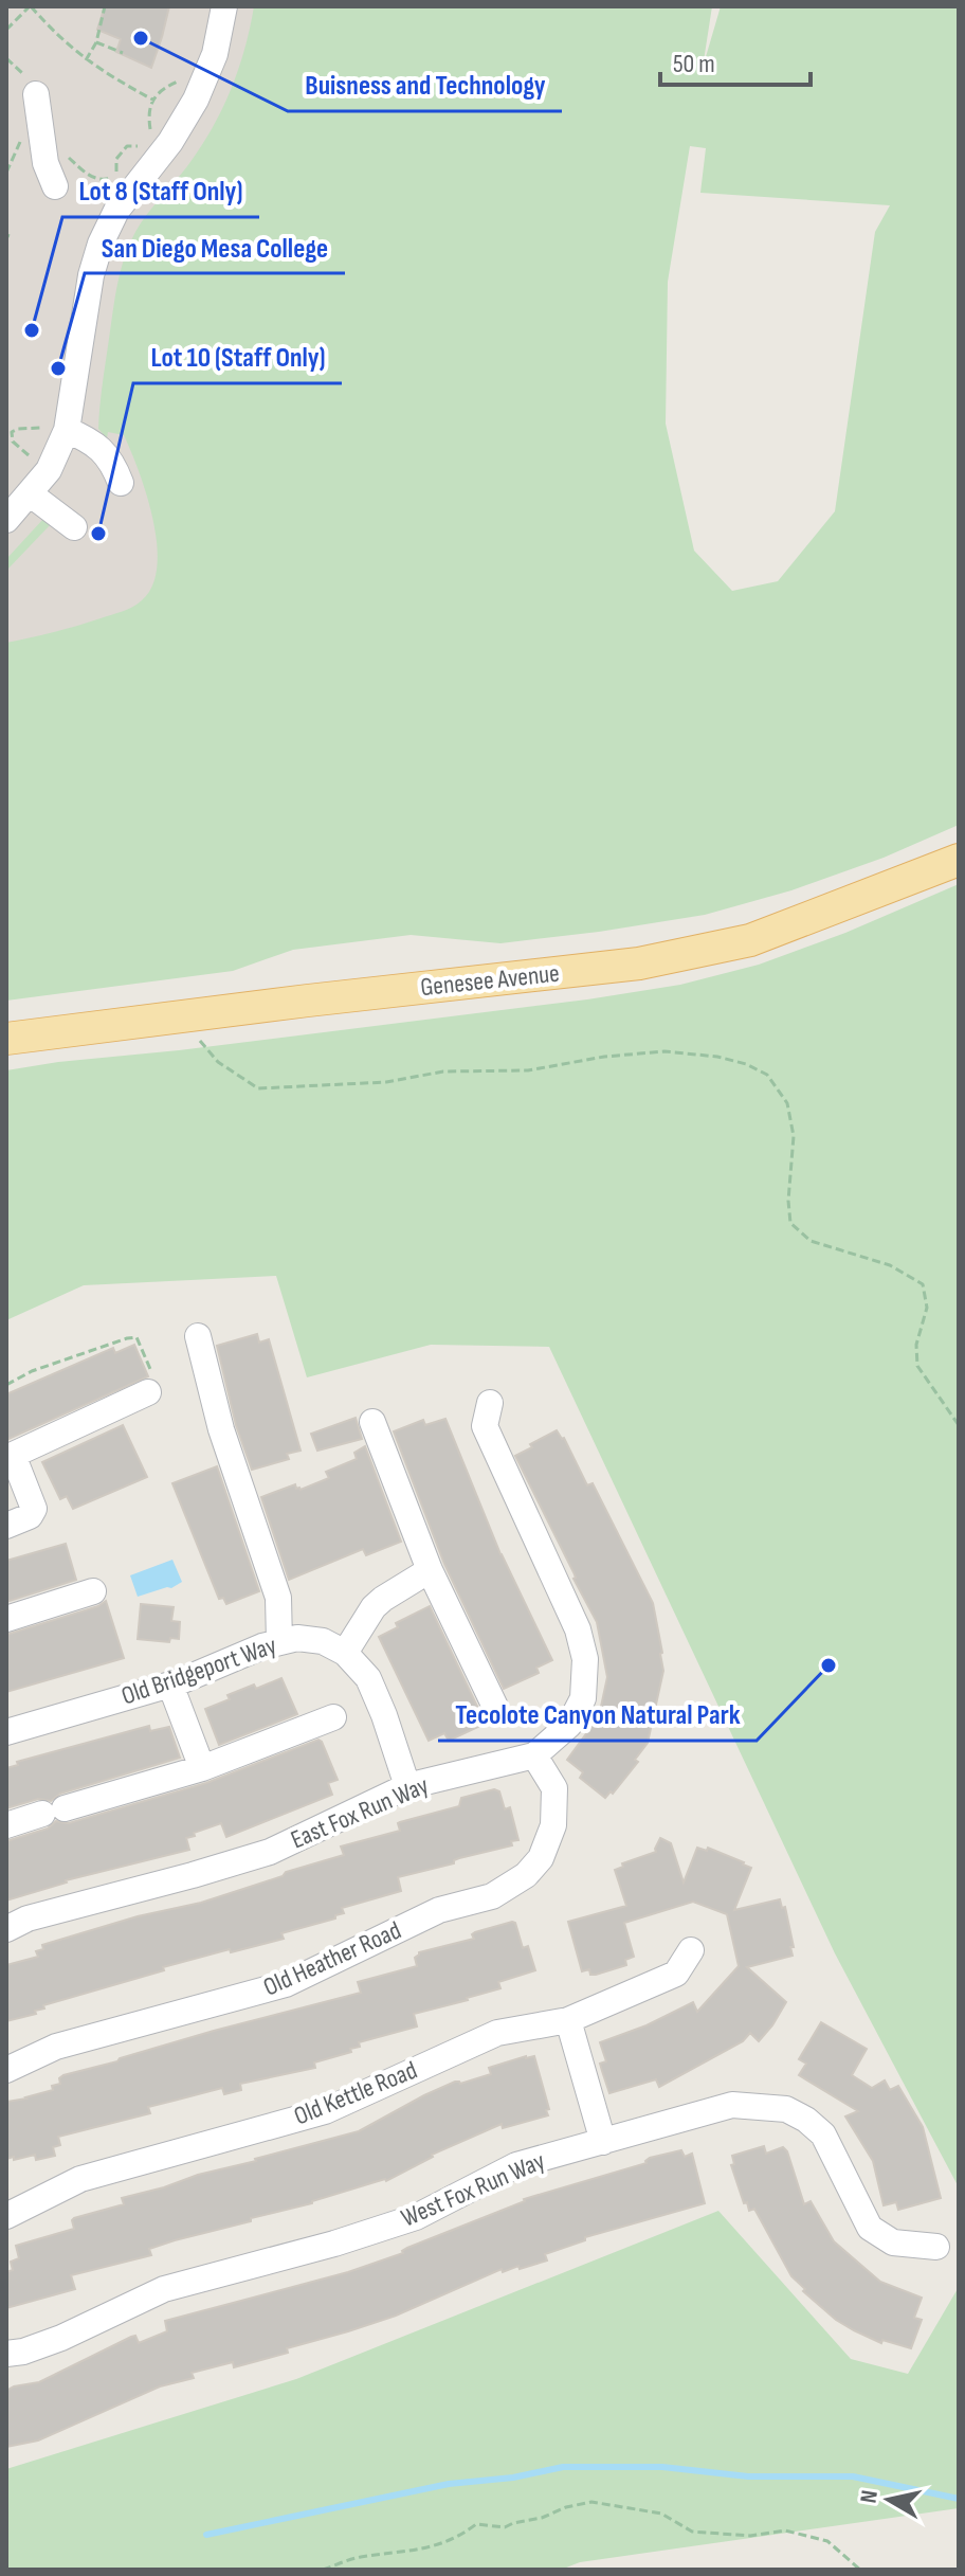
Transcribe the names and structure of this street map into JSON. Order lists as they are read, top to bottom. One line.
{"streets":{"main road":["Genesee Avenue"],"street":["Old Bridgeport Way","East Fox Run Way","Old Heather Road","Old Kettle Road","West Fox Run Way"]},"crossings":[["East Fox Run Way","Old Heather Road"]],"places":["Buisness and Technology","Lot 8 (Staff Only)","San Diego Mesa College","Lot 10 (Staff Only)","Tecolote Canyon Natural Park"],"scale_bar":"50 m","north":"left"}
